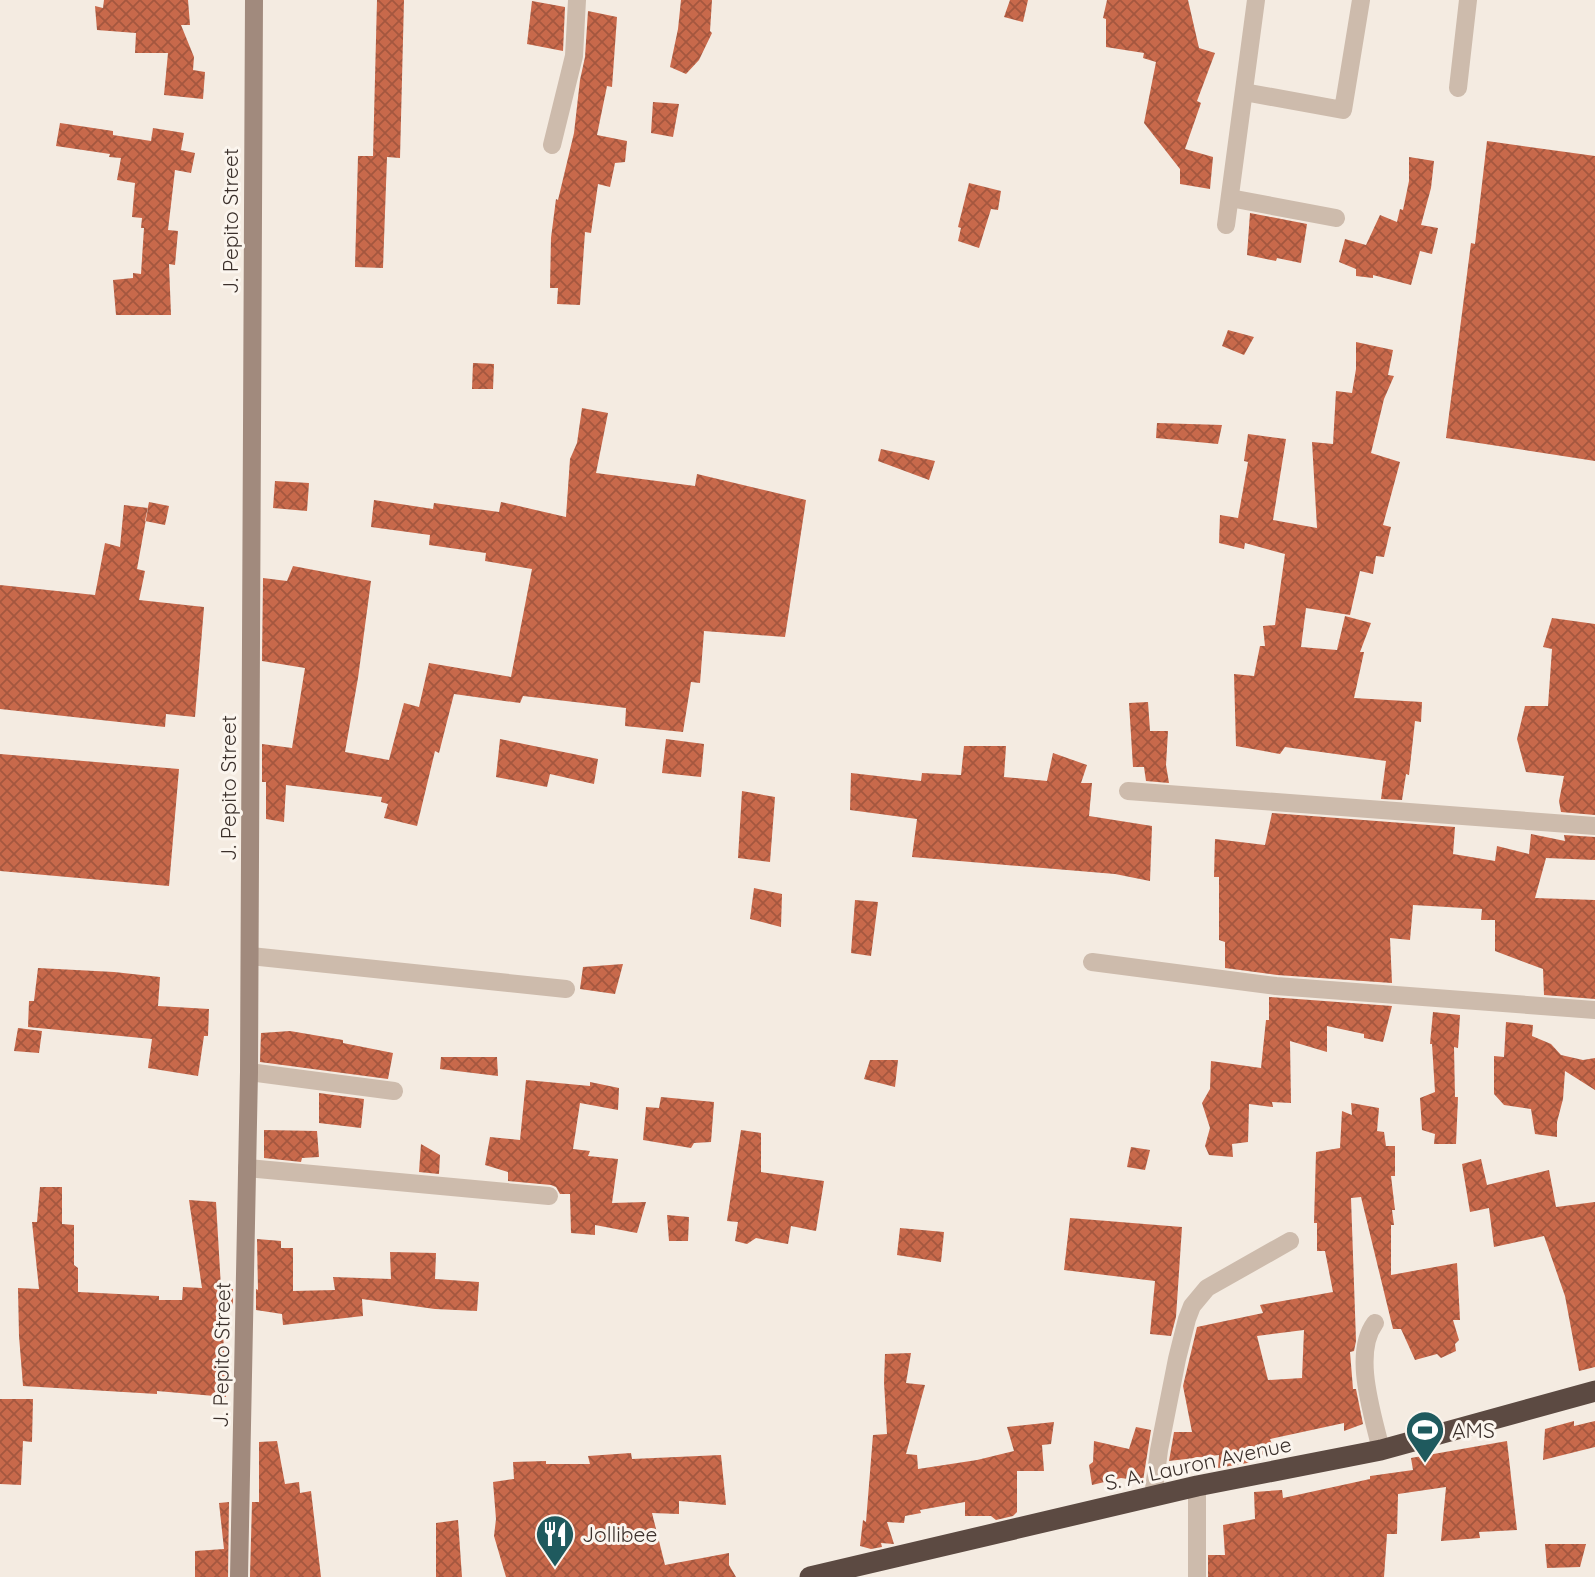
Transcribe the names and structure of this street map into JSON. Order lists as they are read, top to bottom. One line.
{"streets":{"highway":["S. A. Lauron Avenue"],"street":["J. Pepito Street"]},"places":{"sports":["AMS"],"restaurant":["Jollibee"]}}
